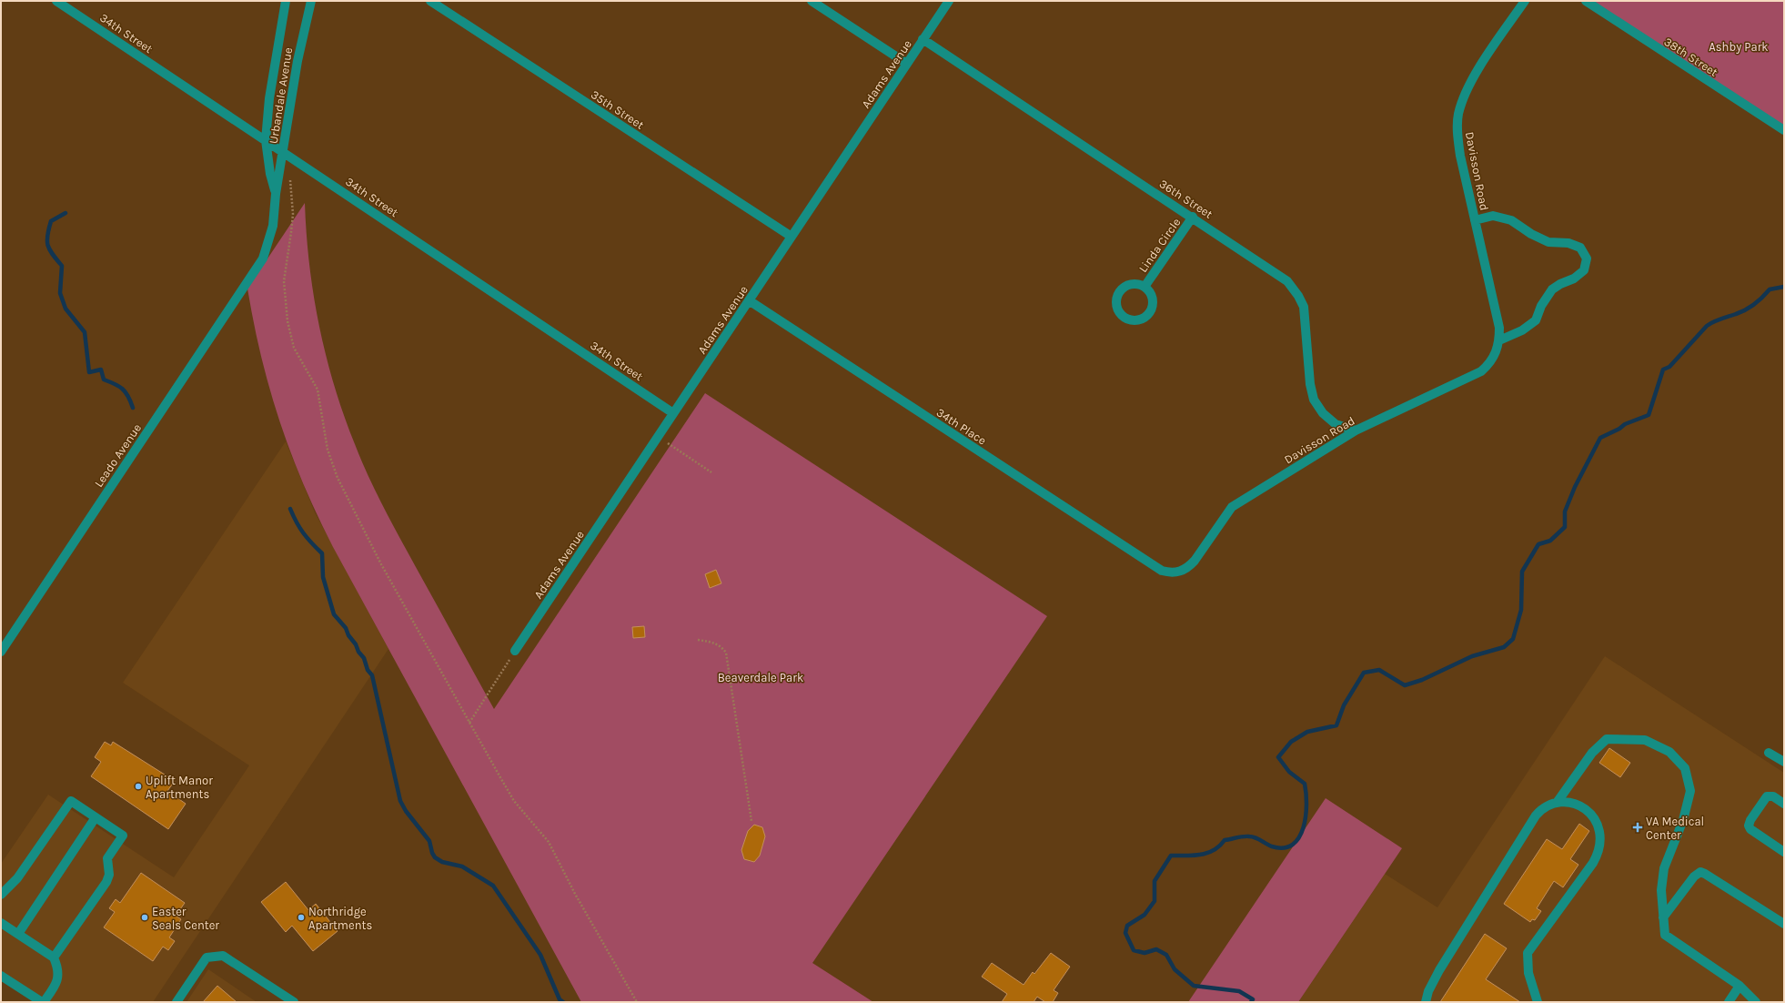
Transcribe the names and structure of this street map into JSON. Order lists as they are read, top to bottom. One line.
{"streets":{"street":["34th Street","38th Street","Adams Avenue","Urbandale Avenue","35th Street","Davisson Road","36th Street","Linda Circle","34th Place","Leado Avenue"]},"crossings":[["34th Street","Adams Avenue"],["34th Street","Urbandale Avenue"],["Adams Avenue","35th Street"],["Adams Avenue","36th Street"],["Adams Avenue","34th Place"],["Urbandale Avenue","Leado Avenue"],["Davisson Road","36th Street"],["Davisson Road","34th Place"],["36th Street","Linda Circle"]],"parks":["Ashby Park","Beaverdale Park"],"places":{"other":["Uplift Manor Apartments","Easter Seals Center","Northridge Apartments"],"health":["VA Medical Center"]}}
